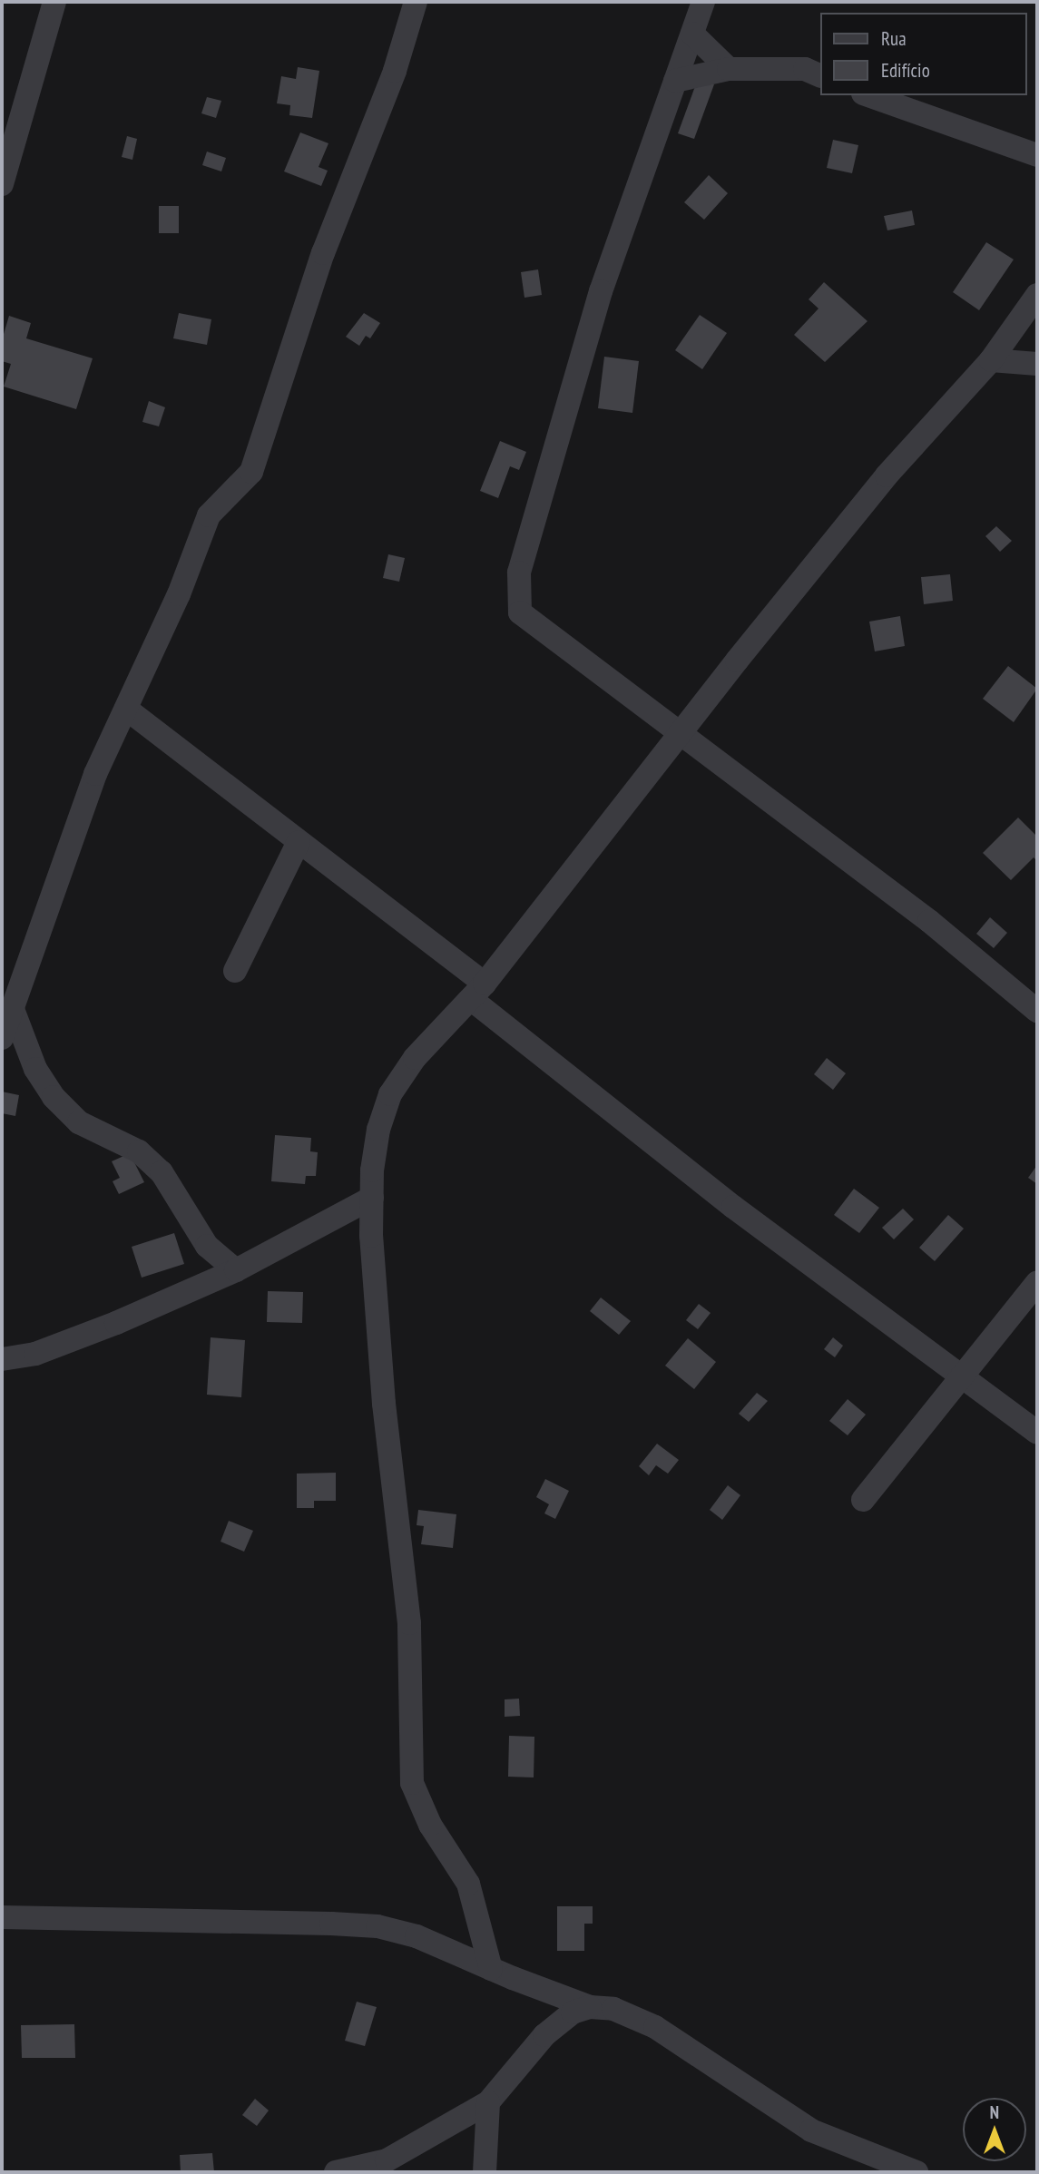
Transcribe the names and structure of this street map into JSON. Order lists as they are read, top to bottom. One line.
{"legend":["Rua","Edifício"],"north":"top"}
